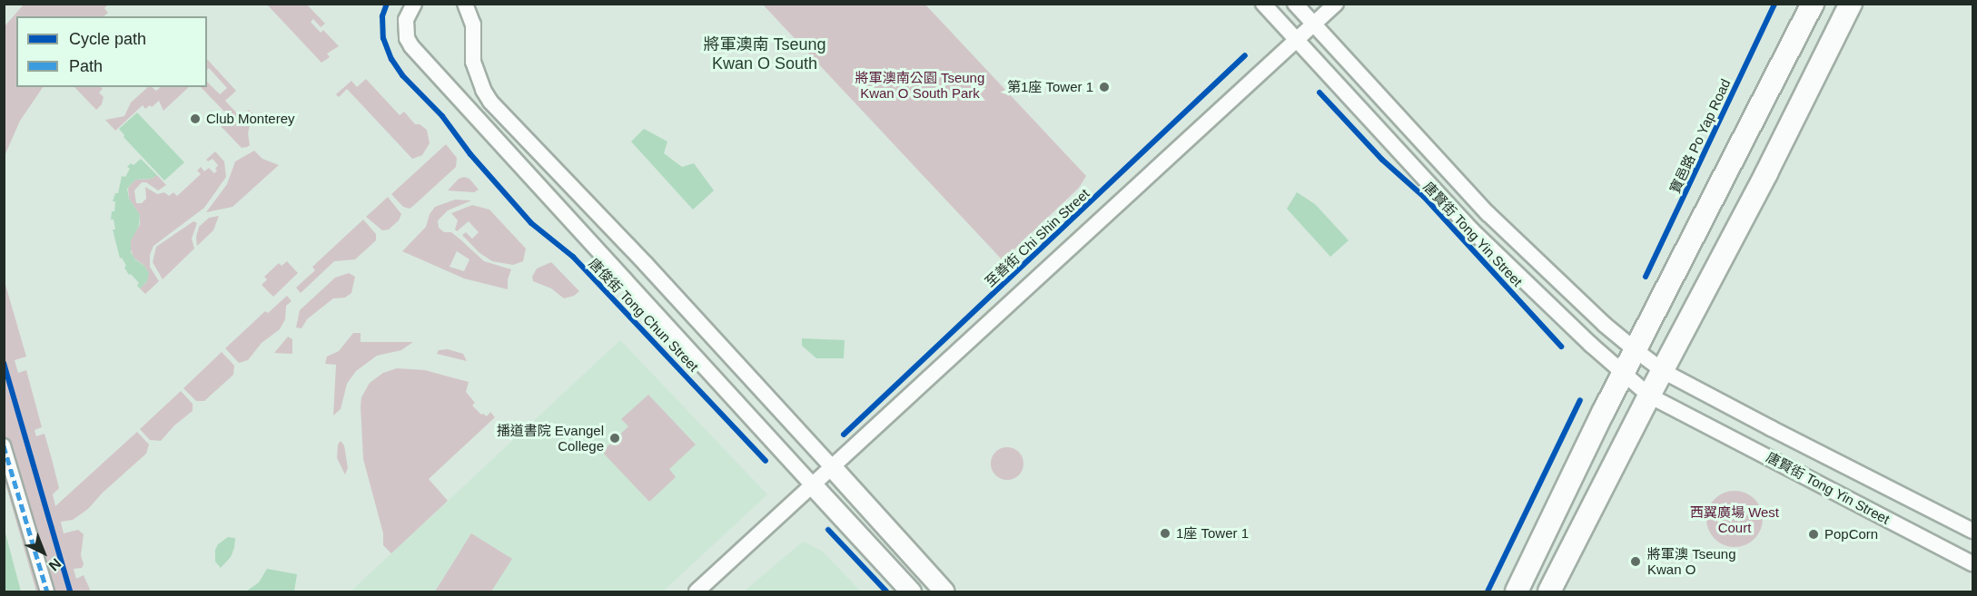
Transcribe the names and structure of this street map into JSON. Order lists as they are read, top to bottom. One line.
{"streets":{"street":["唐賢街 Tong Yin Street","唐俊街 Tong Chun Street"],"cycle path":["寶邑路 Po Yap Road","至善街 Chi Shin Street"]},"districts":["將軍澳南 Tseung Kwan O South"],"parks":["將軍澳南公園 Tseung Kwan O South Park","西翼廣場 West Court"],"places":["第1座 Tower 1","Club Monterey","播道書院 Evangel College","1座 Tower 1","PopCorn","將軍澳 Tseung Kwan O"],"legend":["Cycle path","Path"],"north":"bottom right"}
